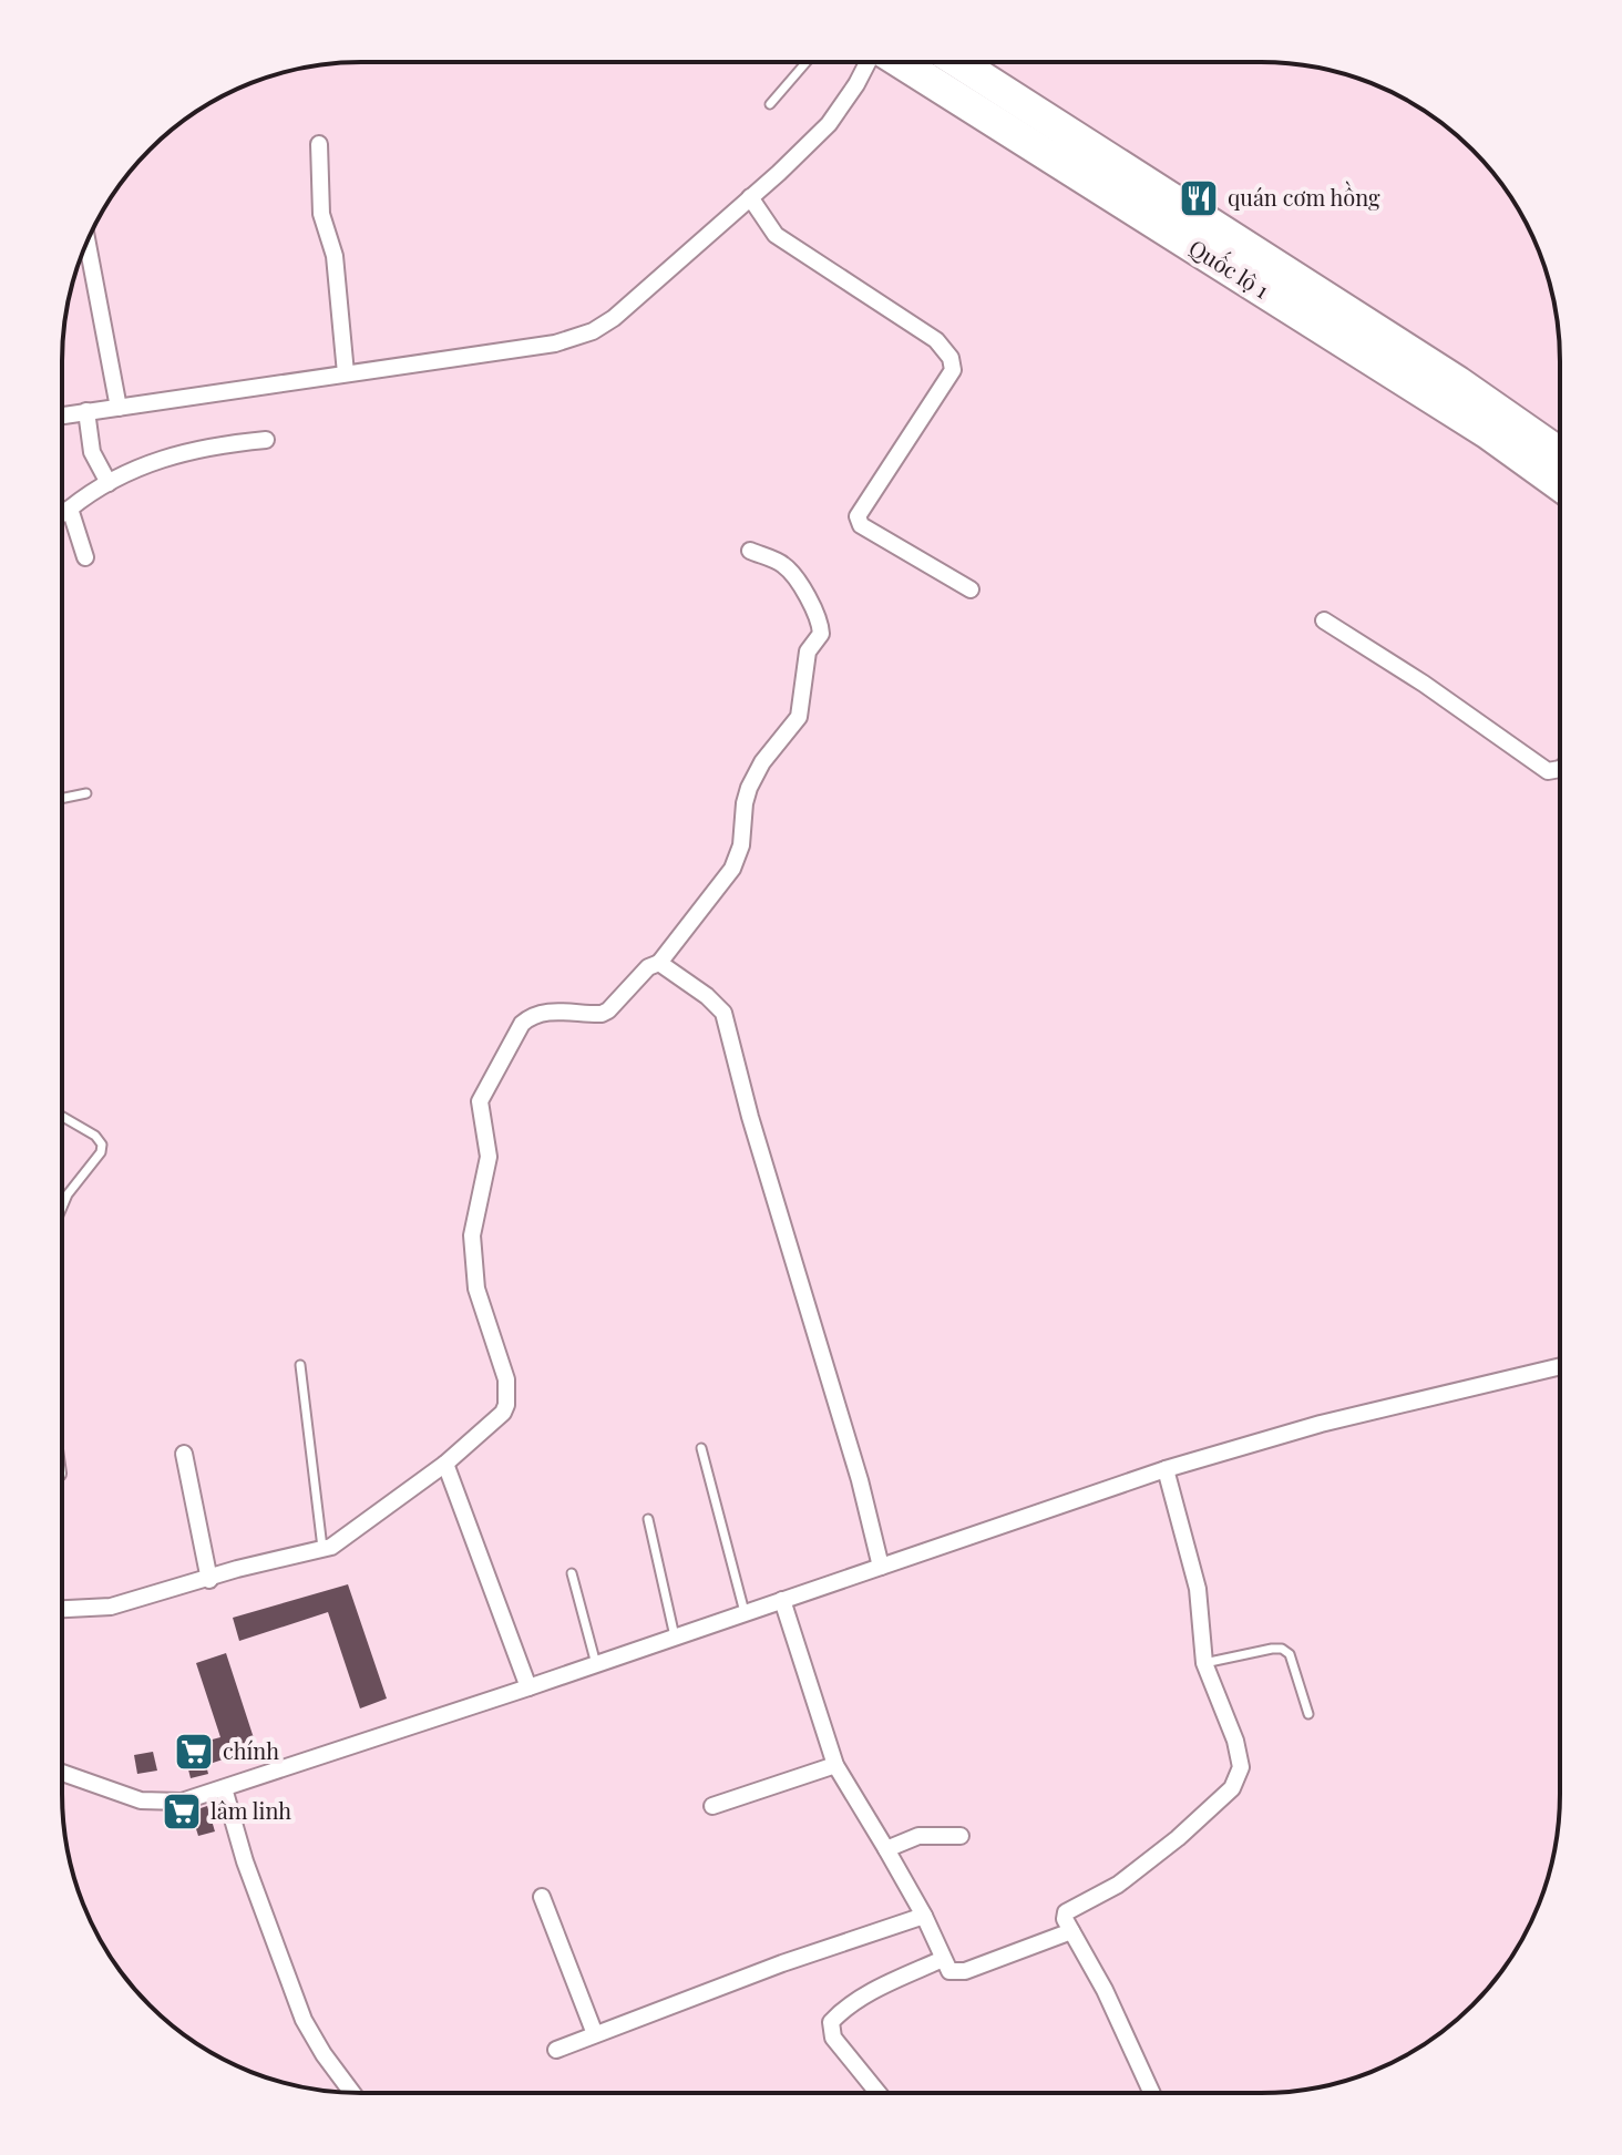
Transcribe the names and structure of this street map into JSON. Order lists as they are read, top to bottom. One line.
{"streets":{"highway":["Quốc lộ 1"]},"places":{"restaurant":["quán cơm hồng"],"supermarket":["chính","lâm linh"]}}
